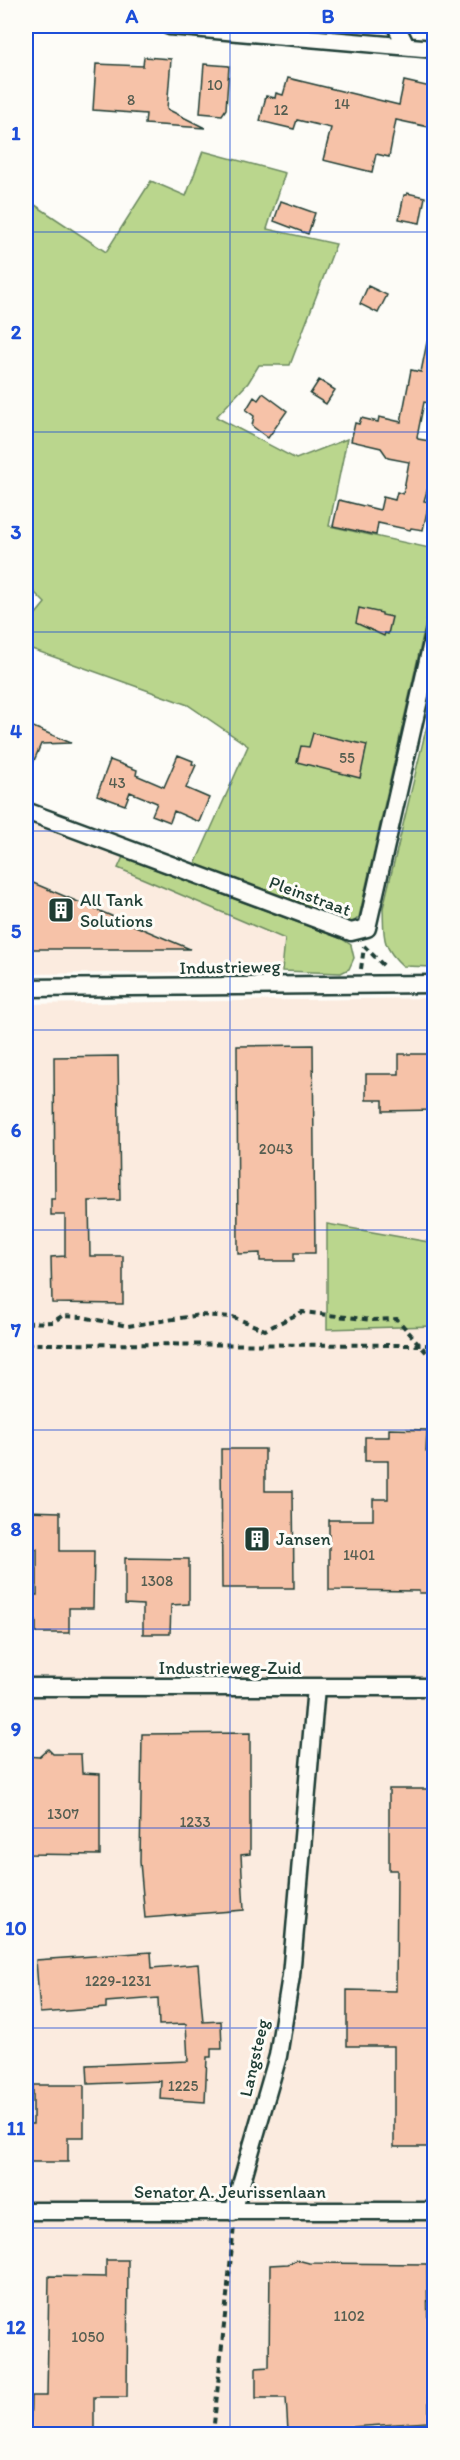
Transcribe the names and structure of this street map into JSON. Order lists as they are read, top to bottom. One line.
{"streets":{"street":["Pleinstraat","Industrieweg","Industrieweg-Zuid","Langsteeg","Senator A. Jeurissenlaan"]},"crossings":[["Industrieweg-Zuid","Langsteeg"],["Langsteeg","Senator A. Jeurissenlaan"]],"places":{"building":["All Tank Solutions","Jansen"]},"house_numbers":["10","8","14","12","55","43","2043","1401","1308","1307","1233","1229-1231","1225","1102","1050"],"grid":{"columns":["A","B"],"rows":["1","2","3","4","5","6","7","8","9","10","11","12"]}}
